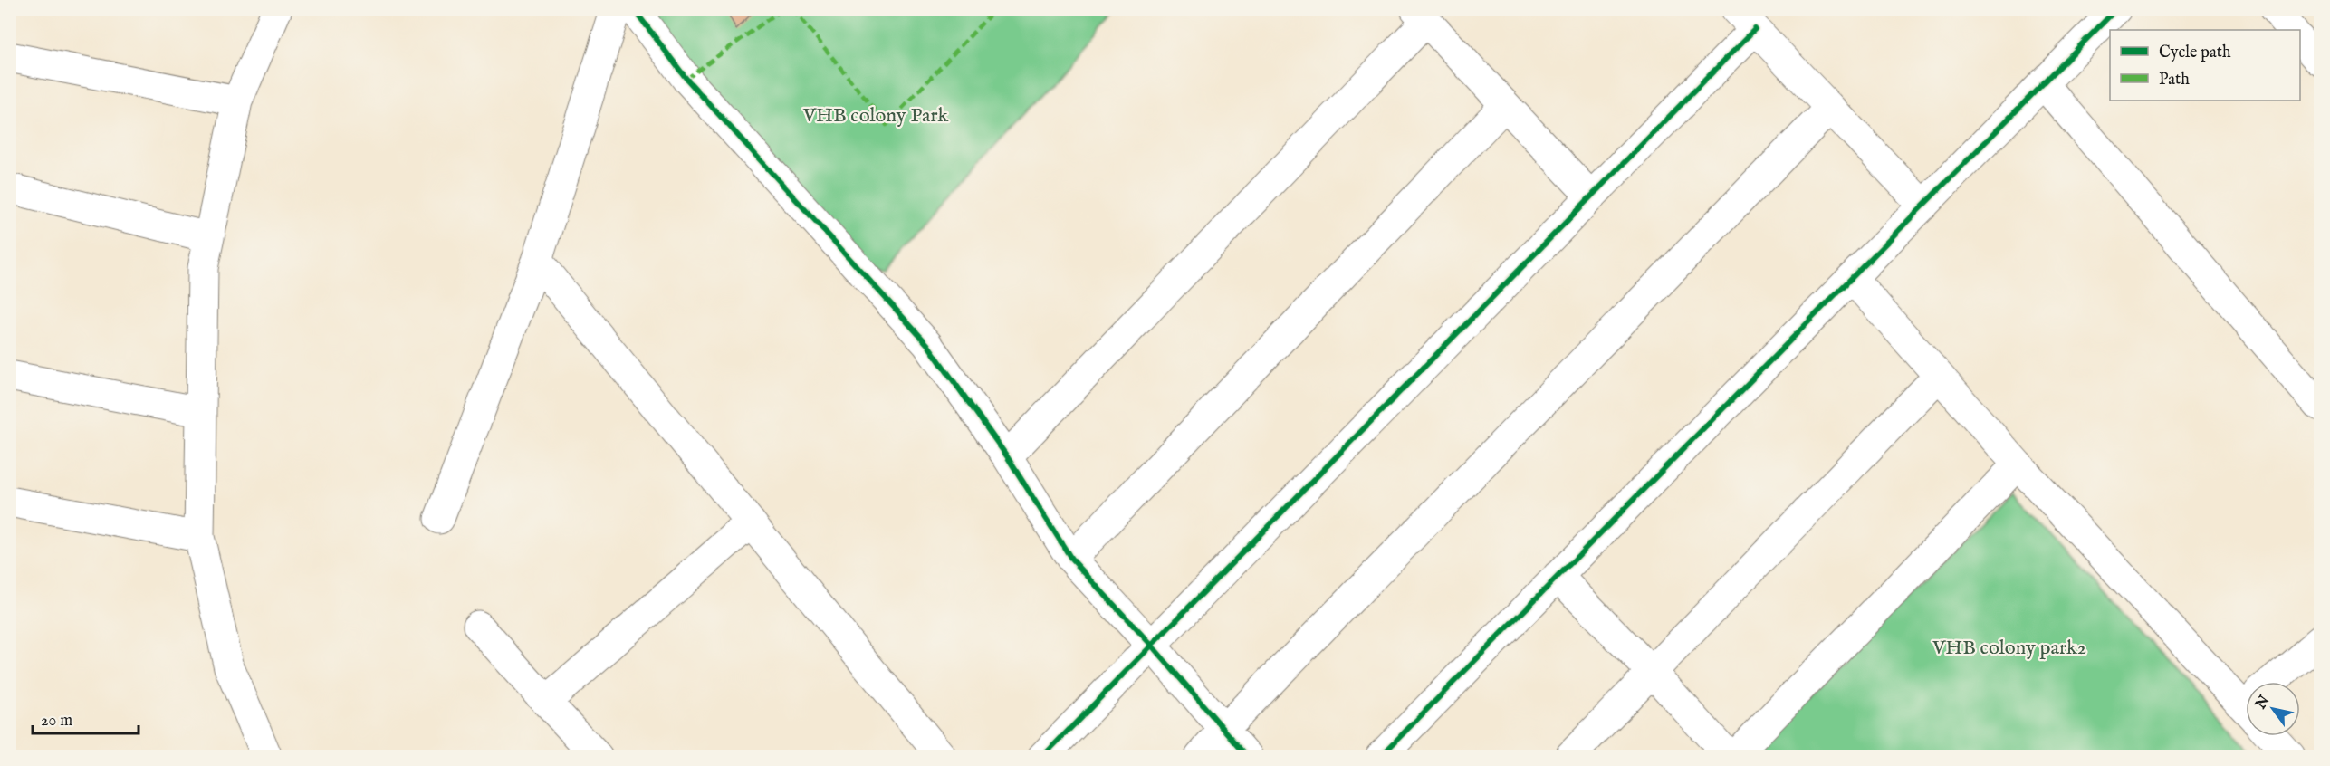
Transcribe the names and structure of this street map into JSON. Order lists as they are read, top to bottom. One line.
{"parks":["VHB colony Park","VHB colony park2"],"legend":["Cycle path","Path"],"scale_bar":"20 m","north":"top left"}
